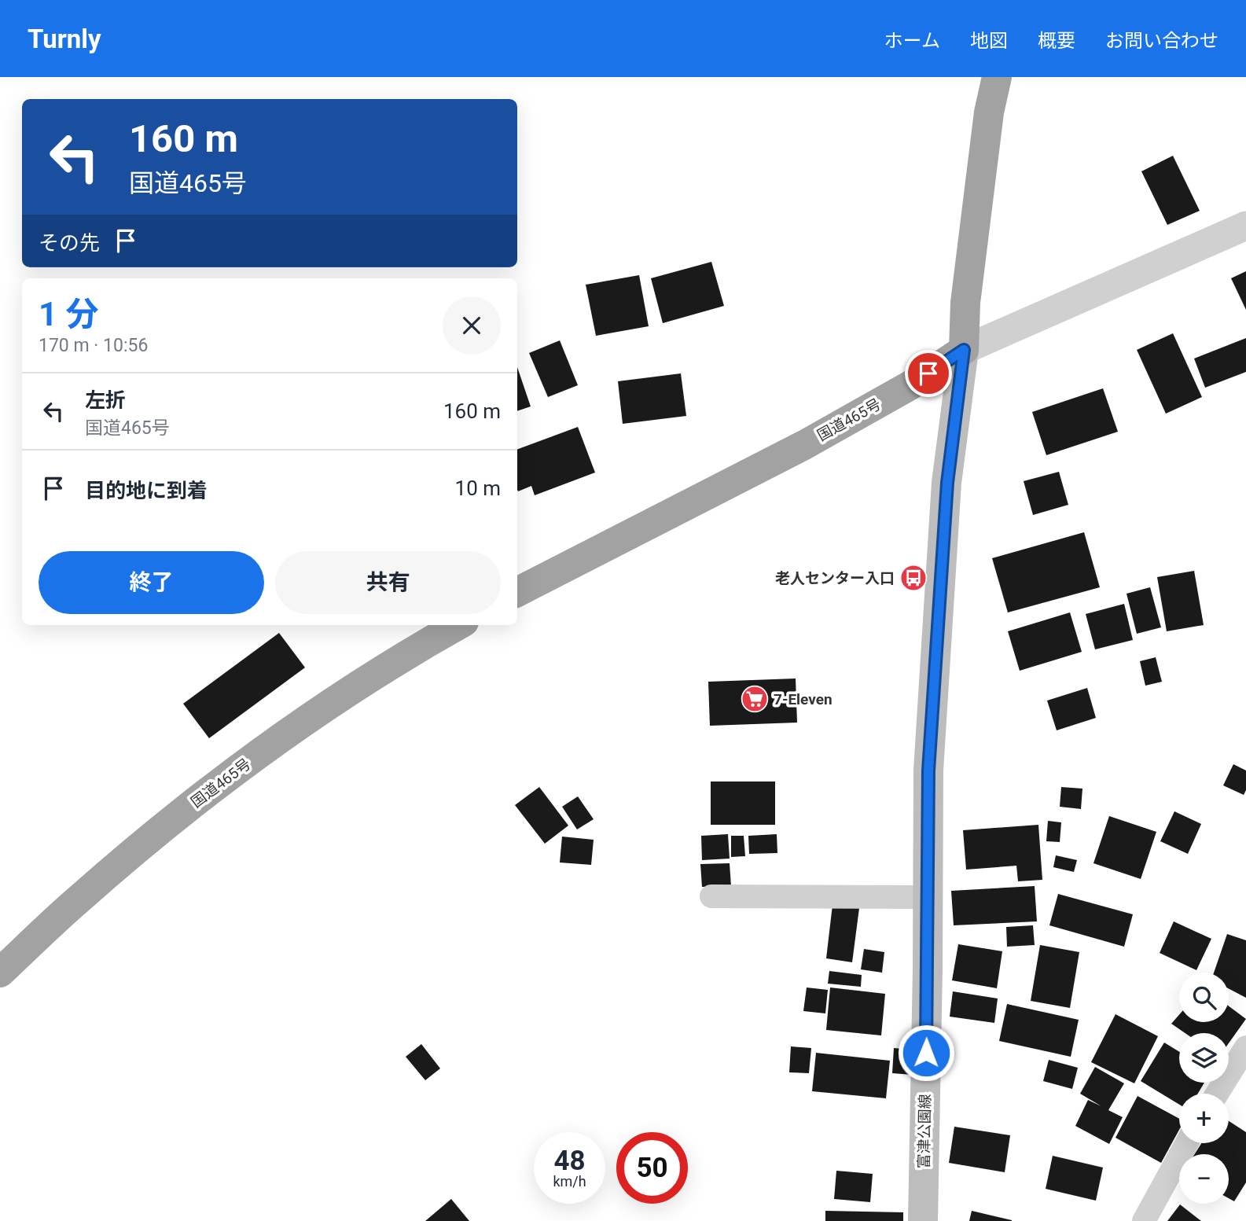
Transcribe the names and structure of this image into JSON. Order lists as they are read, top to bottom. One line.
{"streets":{"highway":["国道465号"],"main road":["富津公園線"]},"crossings":[["国道465号","富津公園線"]],"places":{"bus stop":["老人センター入口"],"supermarket":["7-Eleven"]},"page":{"header":"Turnly","nav":["ホーム","地図","概要","お問い合わせ"],"turn":["160 m","国道465号"],"then":"その先","heading":["1 分","170 m · 10:56"],"list":[{"name":"左折","note":"国道465号","value":"160 m"},{"name":"目的地に到着","value":"10 m"}],"buttons":["終了","共有"],"map_buttons":["+","−"],"speed":"48 km/h","limit":"50"}}
